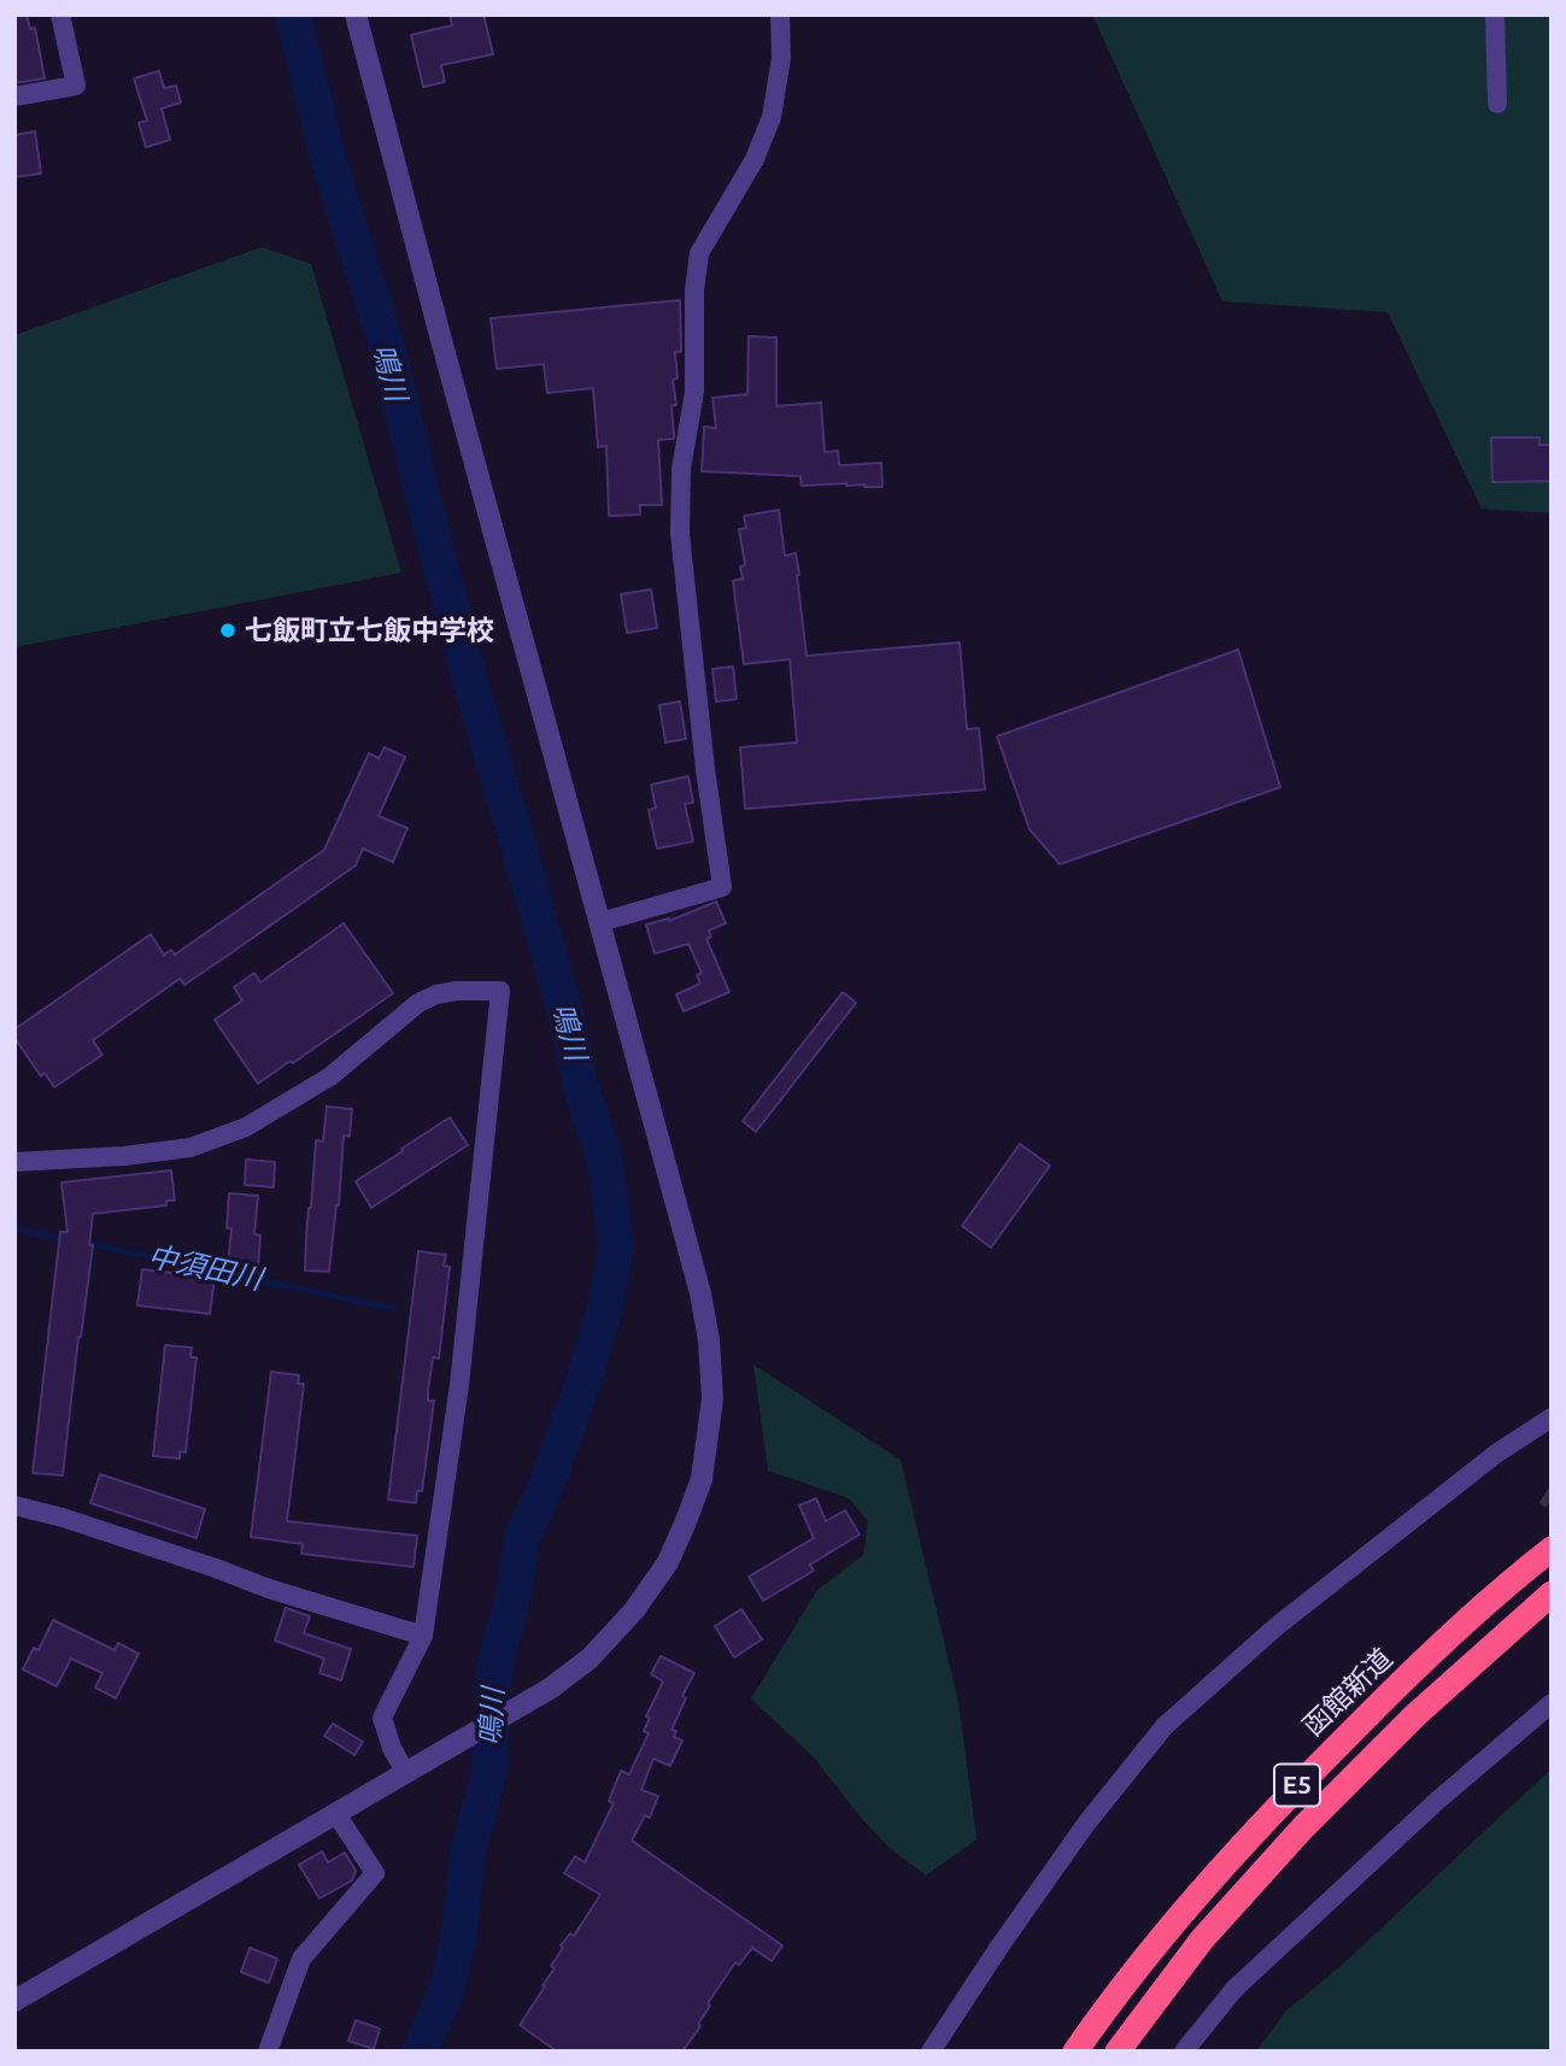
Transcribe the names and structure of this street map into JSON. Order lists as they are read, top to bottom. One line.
{"streets":{"highway":["函館新道","E5"]},"water":["鳴川","中須田川"],"places":["七飯町立七飯中学校"]}
